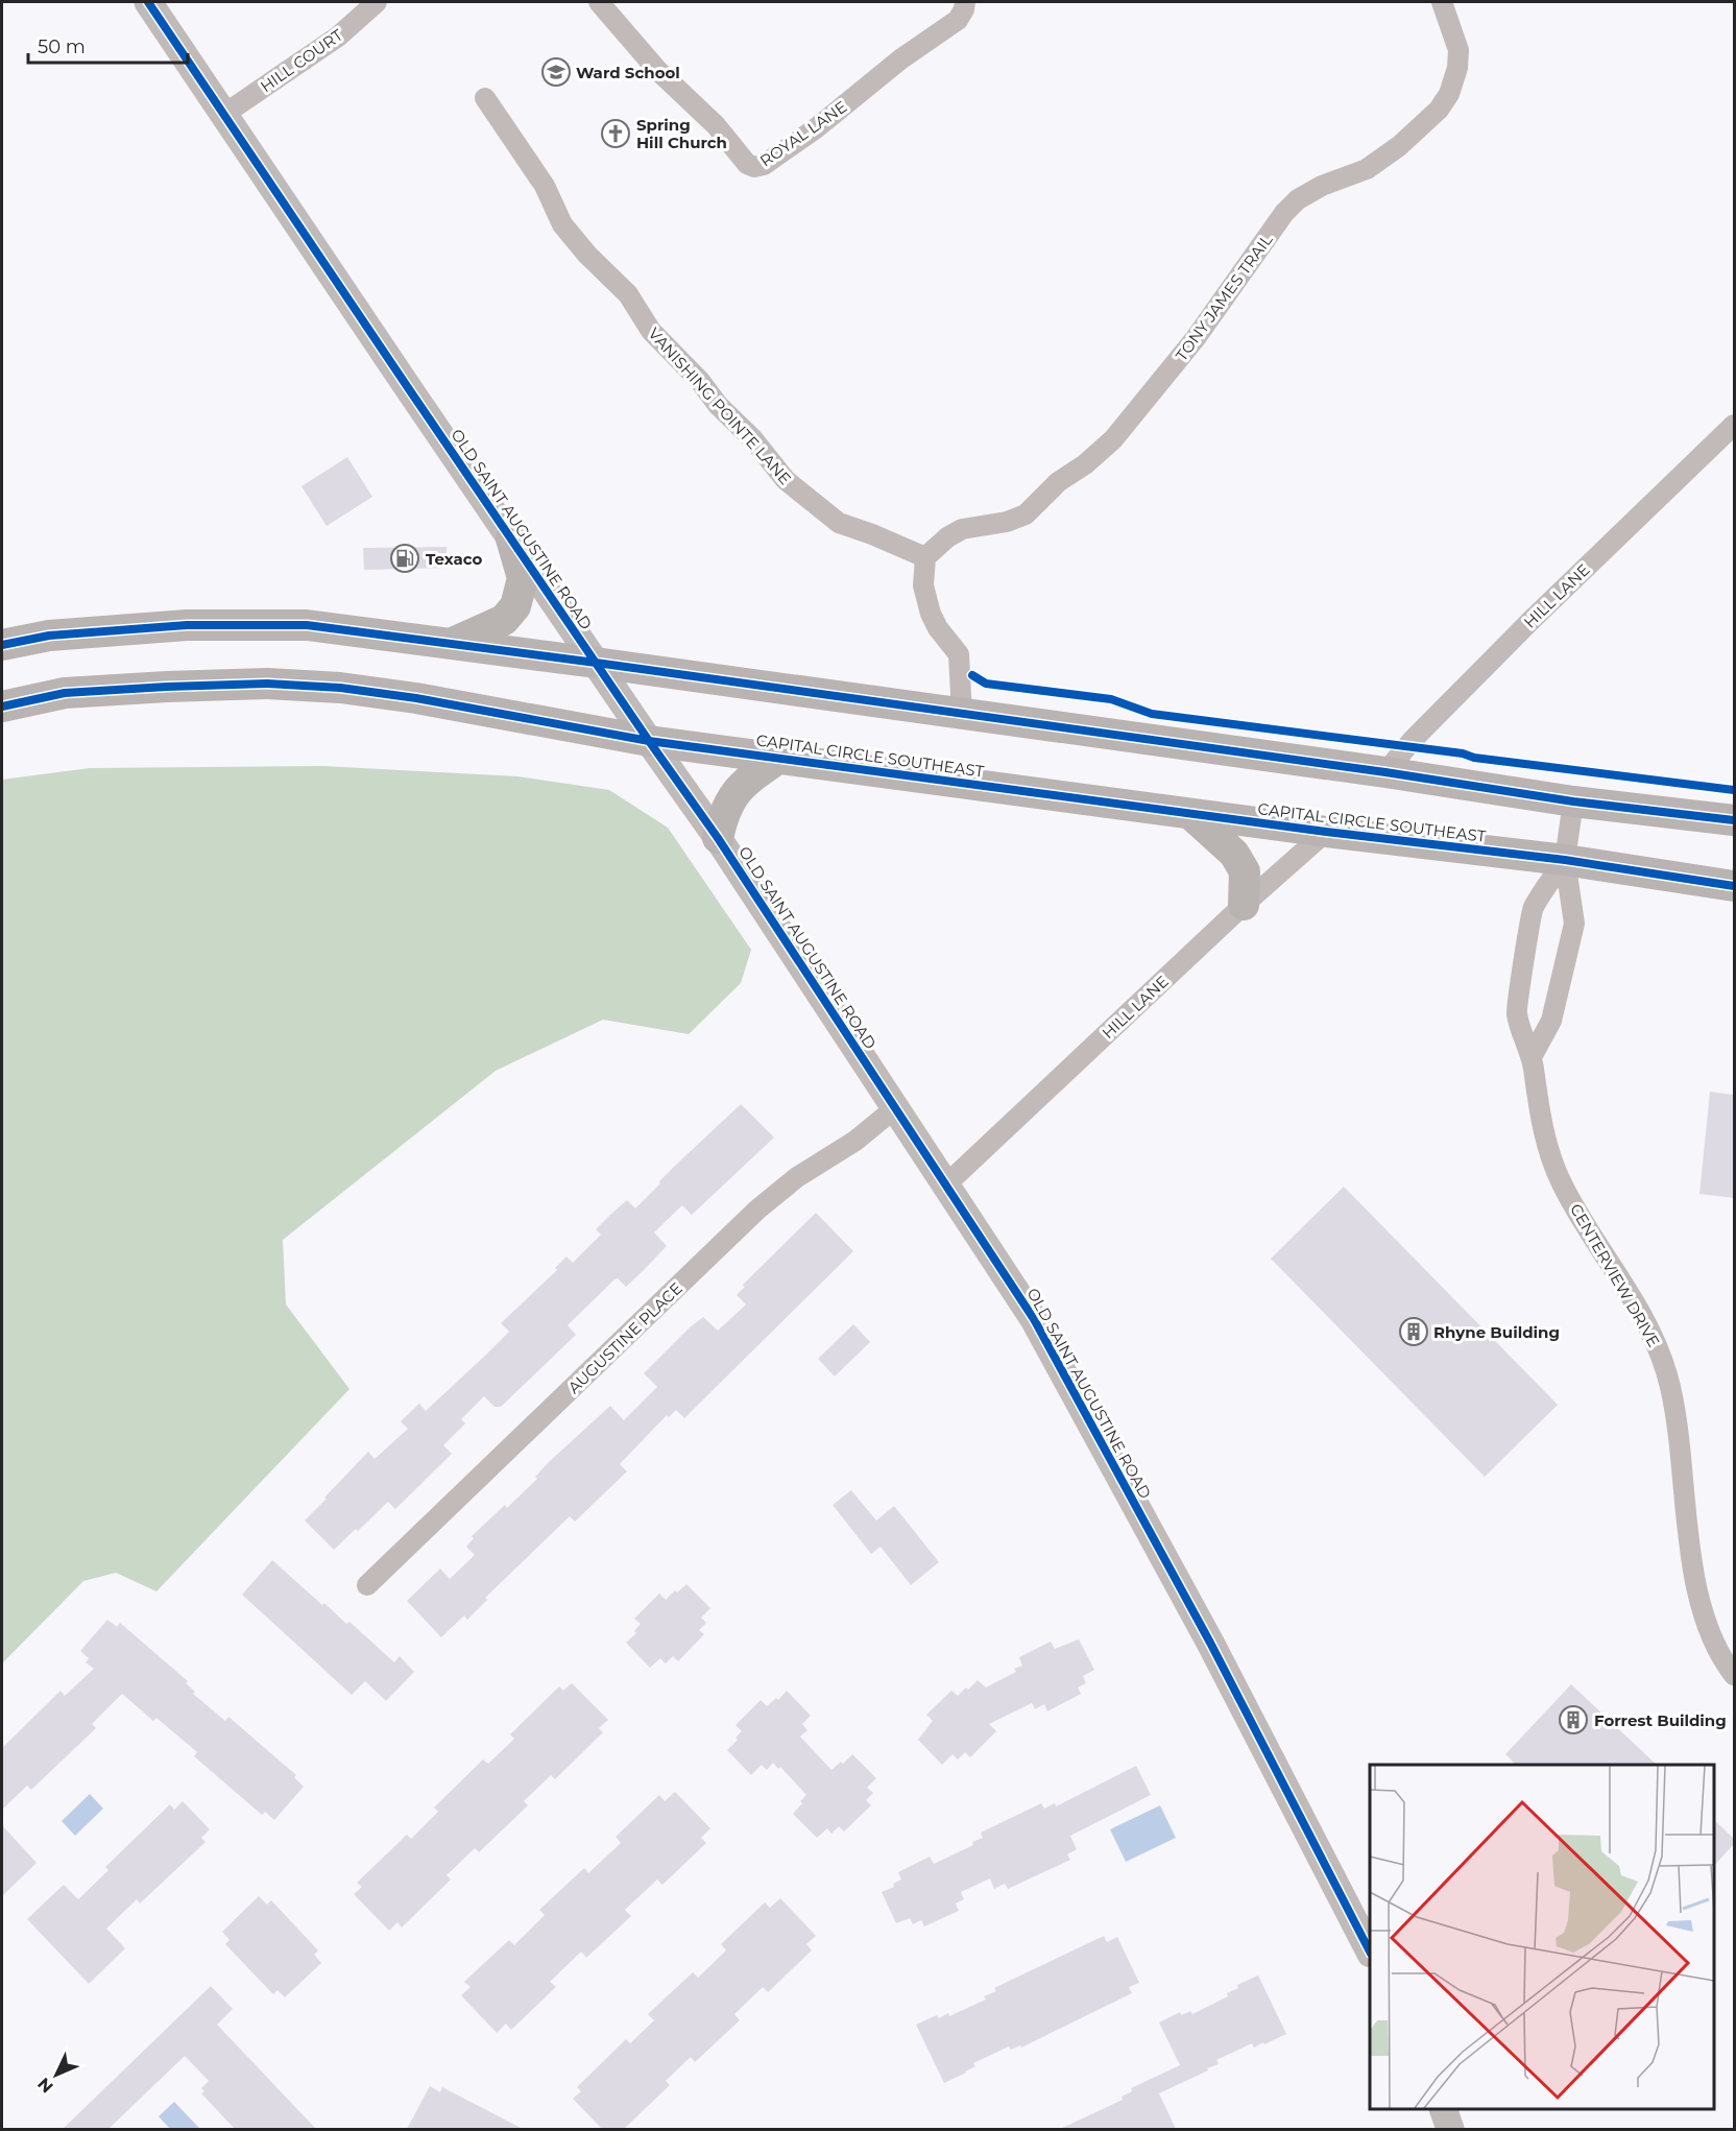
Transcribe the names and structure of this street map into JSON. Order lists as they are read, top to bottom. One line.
{"streets":{"main road":["CAPITAL CIRCLE SOUTHEAST"],"street":["HILL COURT","ROYAL LANE","TONY JAMES TRAIL","VANISHING POINTE LANE","OLD SAINT AUGUSTINE ROAD","HILL LANE","CENTERVIEW DRIVE","AUGUSTINE PLACE"]},"crossings":[["HILL COURT","OLD SAINT AUGUSTINE ROAD"],["TONY JAMES TRAIL","VANISHING POINTE LANE"],["OLD SAINT AUGUSTINE ROAD","HILL LANE"],["OLD SAINT AUGUSTINE ROAD","CAPITAL CIRCLE SOUTHEAST"],["OLD SAINT AUGUSTINE ROAD","AUGUSTINE PLACE"],["HILL LANE","CAPITAL CIRCLE SOUTHEAST"],["CAPITAL CIRCLE SOUTHEAST","CENTERVIEW DRIVE"]],"places":{"school or university":["Ward School"],"church":["Spring Hill Church"],"fuel station":["Texaco"],"building":["Rhyne Building","Forrest Building"]},"scale_bar":"50 m","north":"bottom left"}
